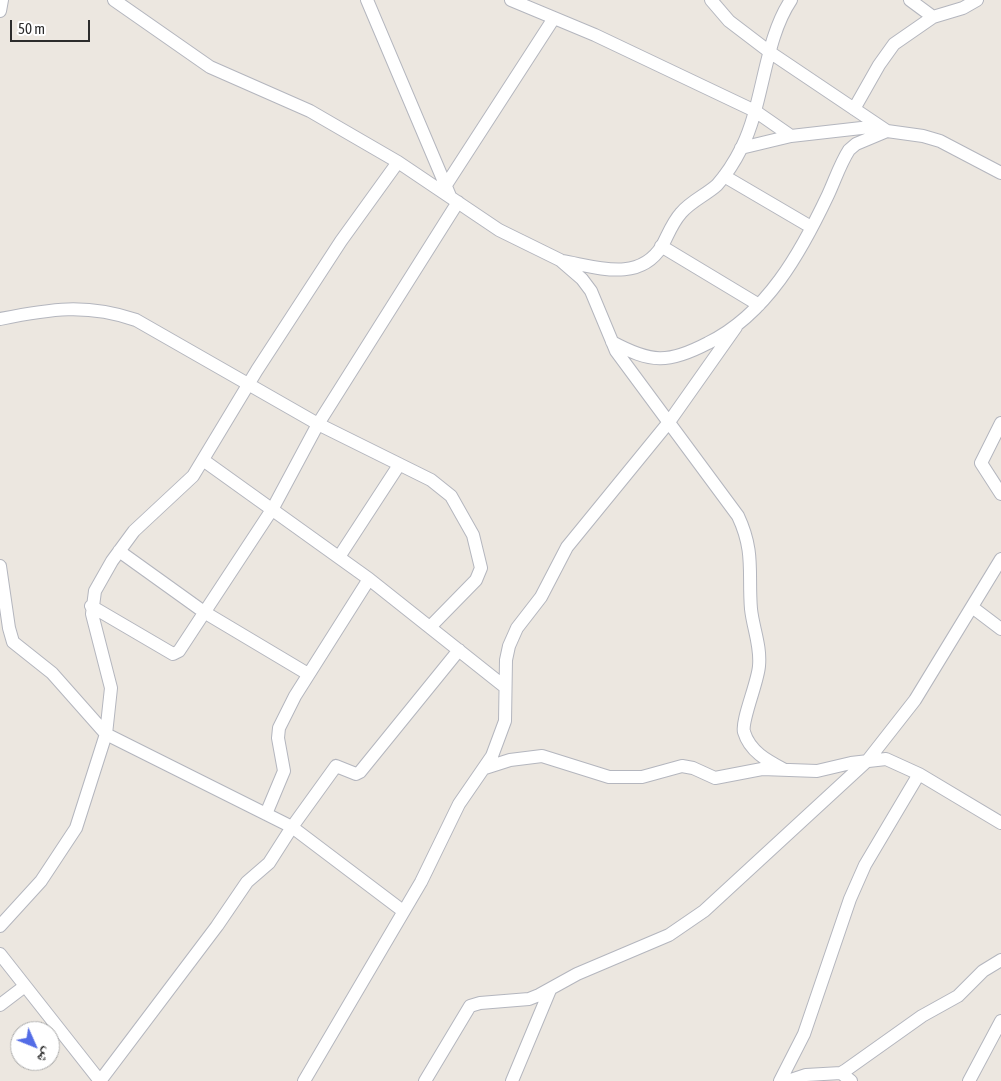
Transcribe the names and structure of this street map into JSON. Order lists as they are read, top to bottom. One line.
{"scale_bar":"50 m","north":"bottom right"}
